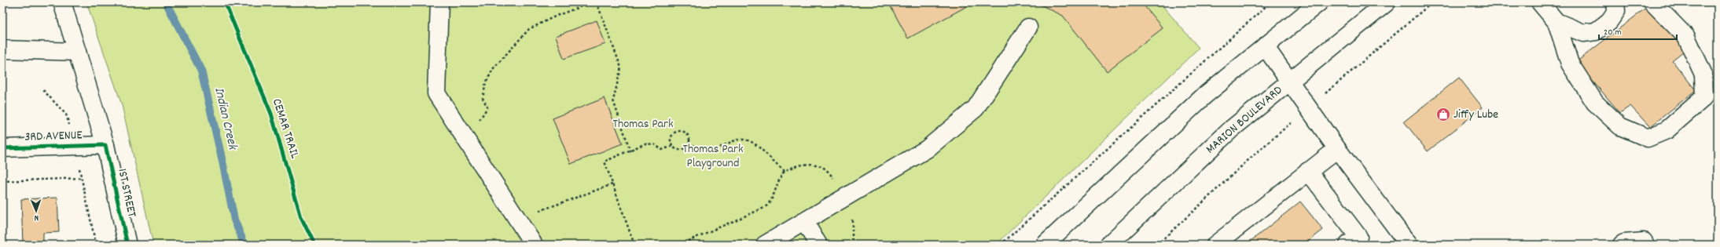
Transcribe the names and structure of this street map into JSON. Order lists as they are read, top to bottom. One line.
{"streets":{"main road":["MARION BOULEVARD","3RD AVENUE","1ST STREET"],"cycle path":["CEMAR TRAIL"]},"crossings":[["3RD AVENUE","1ST STREET"]],"water":["Indian Creek"],"parks":["Thomas Park","Thomas Park Playground"],"places":{"shop":["Jiffy Lube"]},"scale_bar":"20 m","north":"bottom"}
